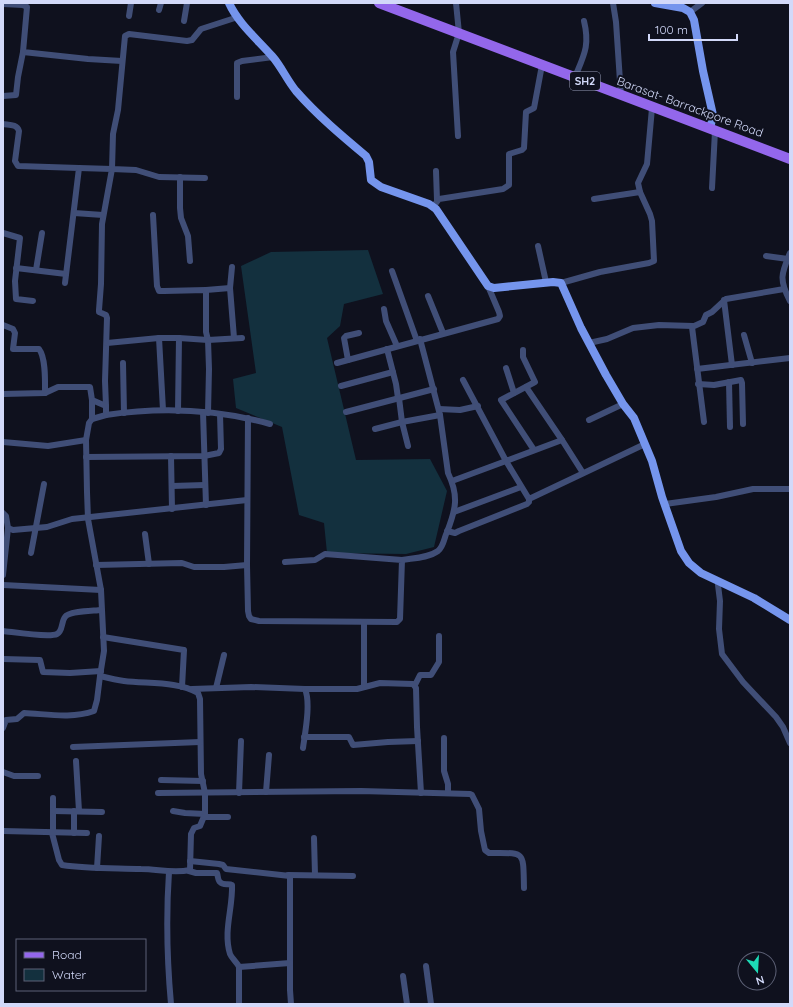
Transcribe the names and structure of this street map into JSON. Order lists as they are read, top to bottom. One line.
{"streets":{"main road":["SH2","Barasat- Barrackpore Road"]},"legend":["Road","Water"],"scale_bar":"100 m","north":"bottom"}
